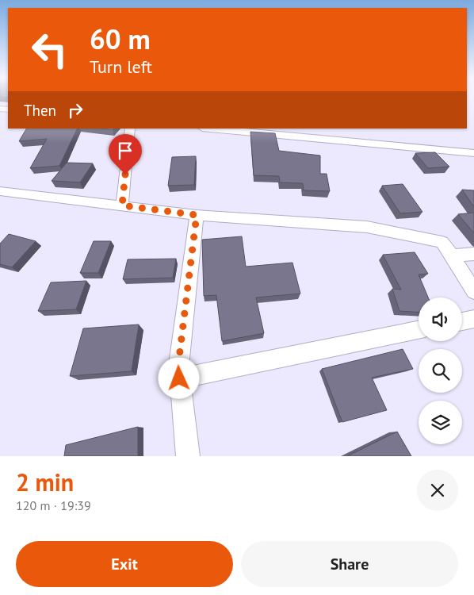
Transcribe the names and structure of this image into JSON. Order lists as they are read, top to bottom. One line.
{"page":{"turn":["60 m","Turn left"],"then":"Then","heading":["2 min","120 m · 19:39"],"buttons":["Exit","Share"]}}
